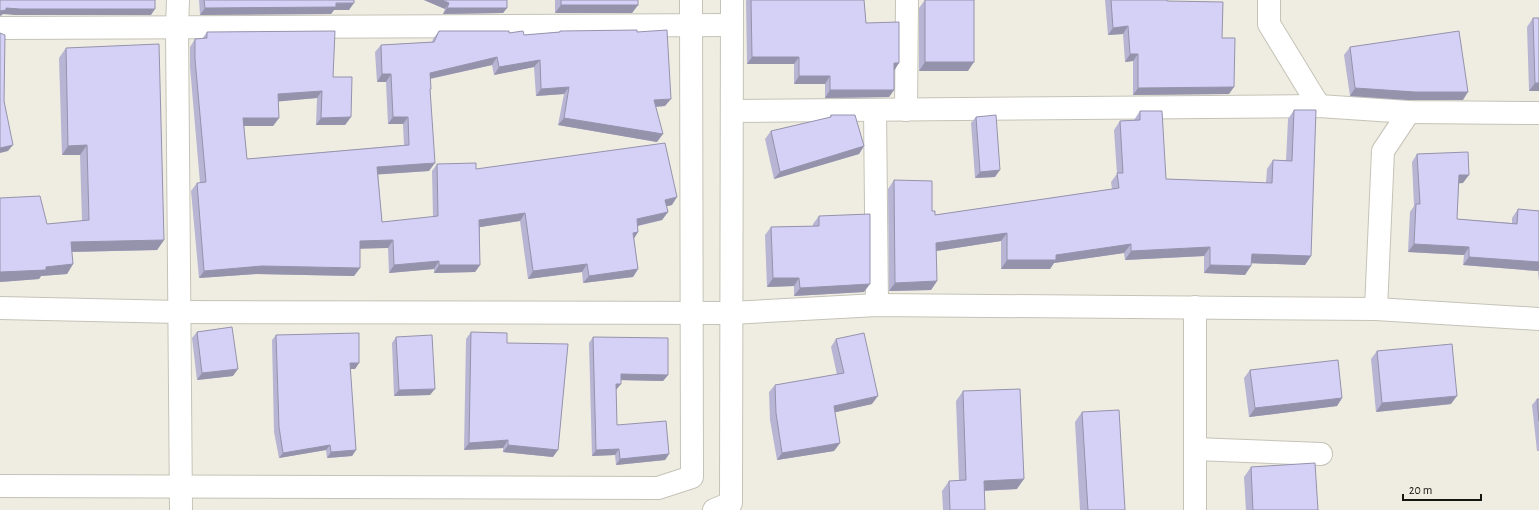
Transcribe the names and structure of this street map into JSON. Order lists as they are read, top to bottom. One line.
{"scale_bar":"20 m"}
